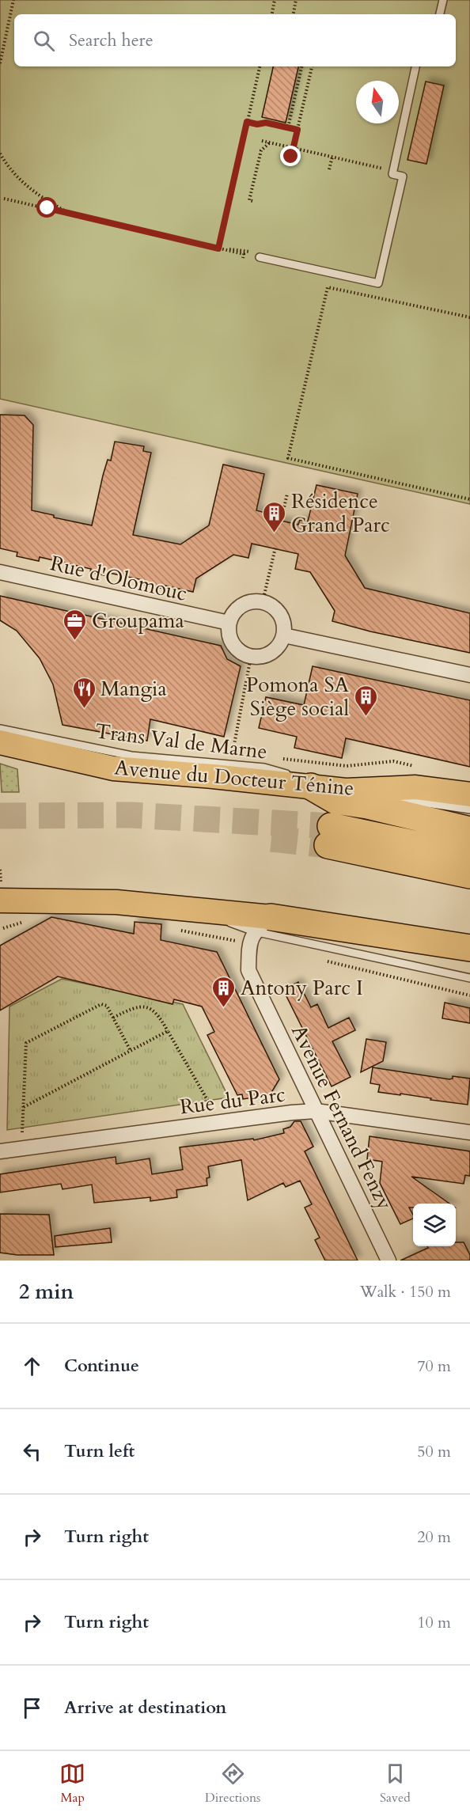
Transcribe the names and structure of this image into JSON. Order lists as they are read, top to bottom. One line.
{"streets":{"main road":["Avenue du Docteur Ténine"],"street":["Rue d'Olomouc","Rue du Parc","Avenue Fernand Fenzy"],"lane":["Trans Val de Marne"]},"crossings":[["Trans Val de Marne","Avenue du Docteur Ténine"],["Rue du Parc","Avenue Fernand Fenzy"]],"places":{"building":["Résidence Grand Parc","Pomona SA Siège social","Antony Parc I"],"office":["Groupama"],"restaurant":["Mangia"]},"north":"top","page":{"search":"Search here","heading":["2 min","Walk · 150 m"],"list":[["Continue","70 m"],["Turn left","50 m"],["Turn right","20 m"],["Turn right","10 m"],"Arrive at destination"],"nav":["Map","Directions","Saved"]}}
